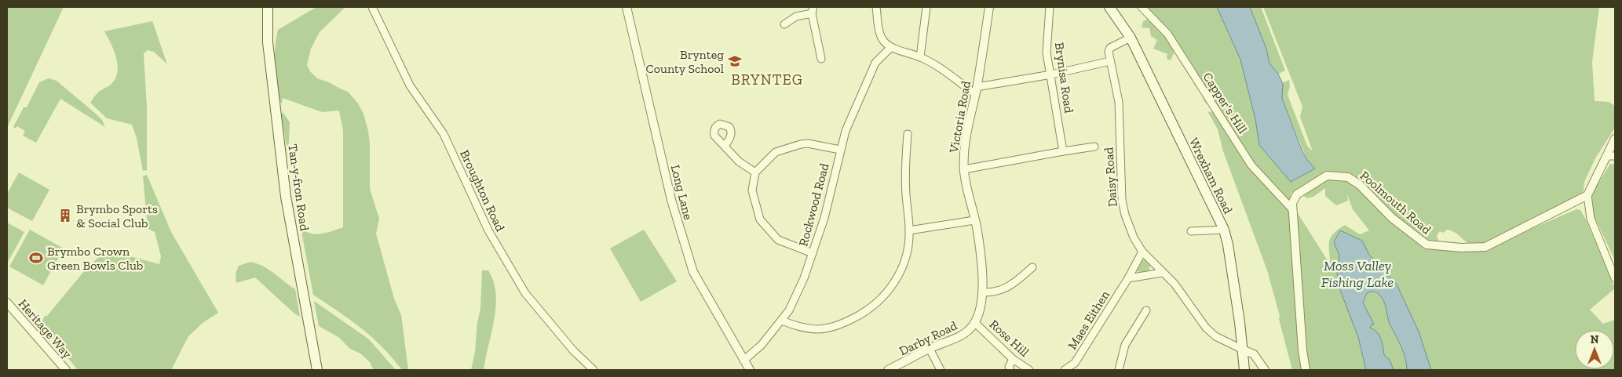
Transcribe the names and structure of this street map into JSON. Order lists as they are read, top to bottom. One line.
{"streets":{"main road":["Wrexham Road","Tan-y-fron Road"],"street":["Brynisa Road","Capper's Hill","Victoria Road","Daisy Road","Broughton Road","Long Lane","Poolmouth Road","Rockwood Road","Maes Eithen","Heritage Way","Darby Road","Rose Hill"]},"crossings":[["Capper's Hill","Poolmouth Road"],["Victoria Road","Darby Road"],["Victoria Road","Rose Hill"],["Wrexham Road","Daisy Road"],["Daisy Road","Maes Eithen"],["Long Lane","Rockwood Road"],["Darby Road","Rose Hill"]],"districts":["BRYNTEG"],"water":["Moss Valley Fishing Lake"],"places":{"school or university":["Brynteg County School"],"building":["Brymbo Sports & Social Club"],"sports":["Brymbo Crown Green Bowls Club"]},"north":"top"}
